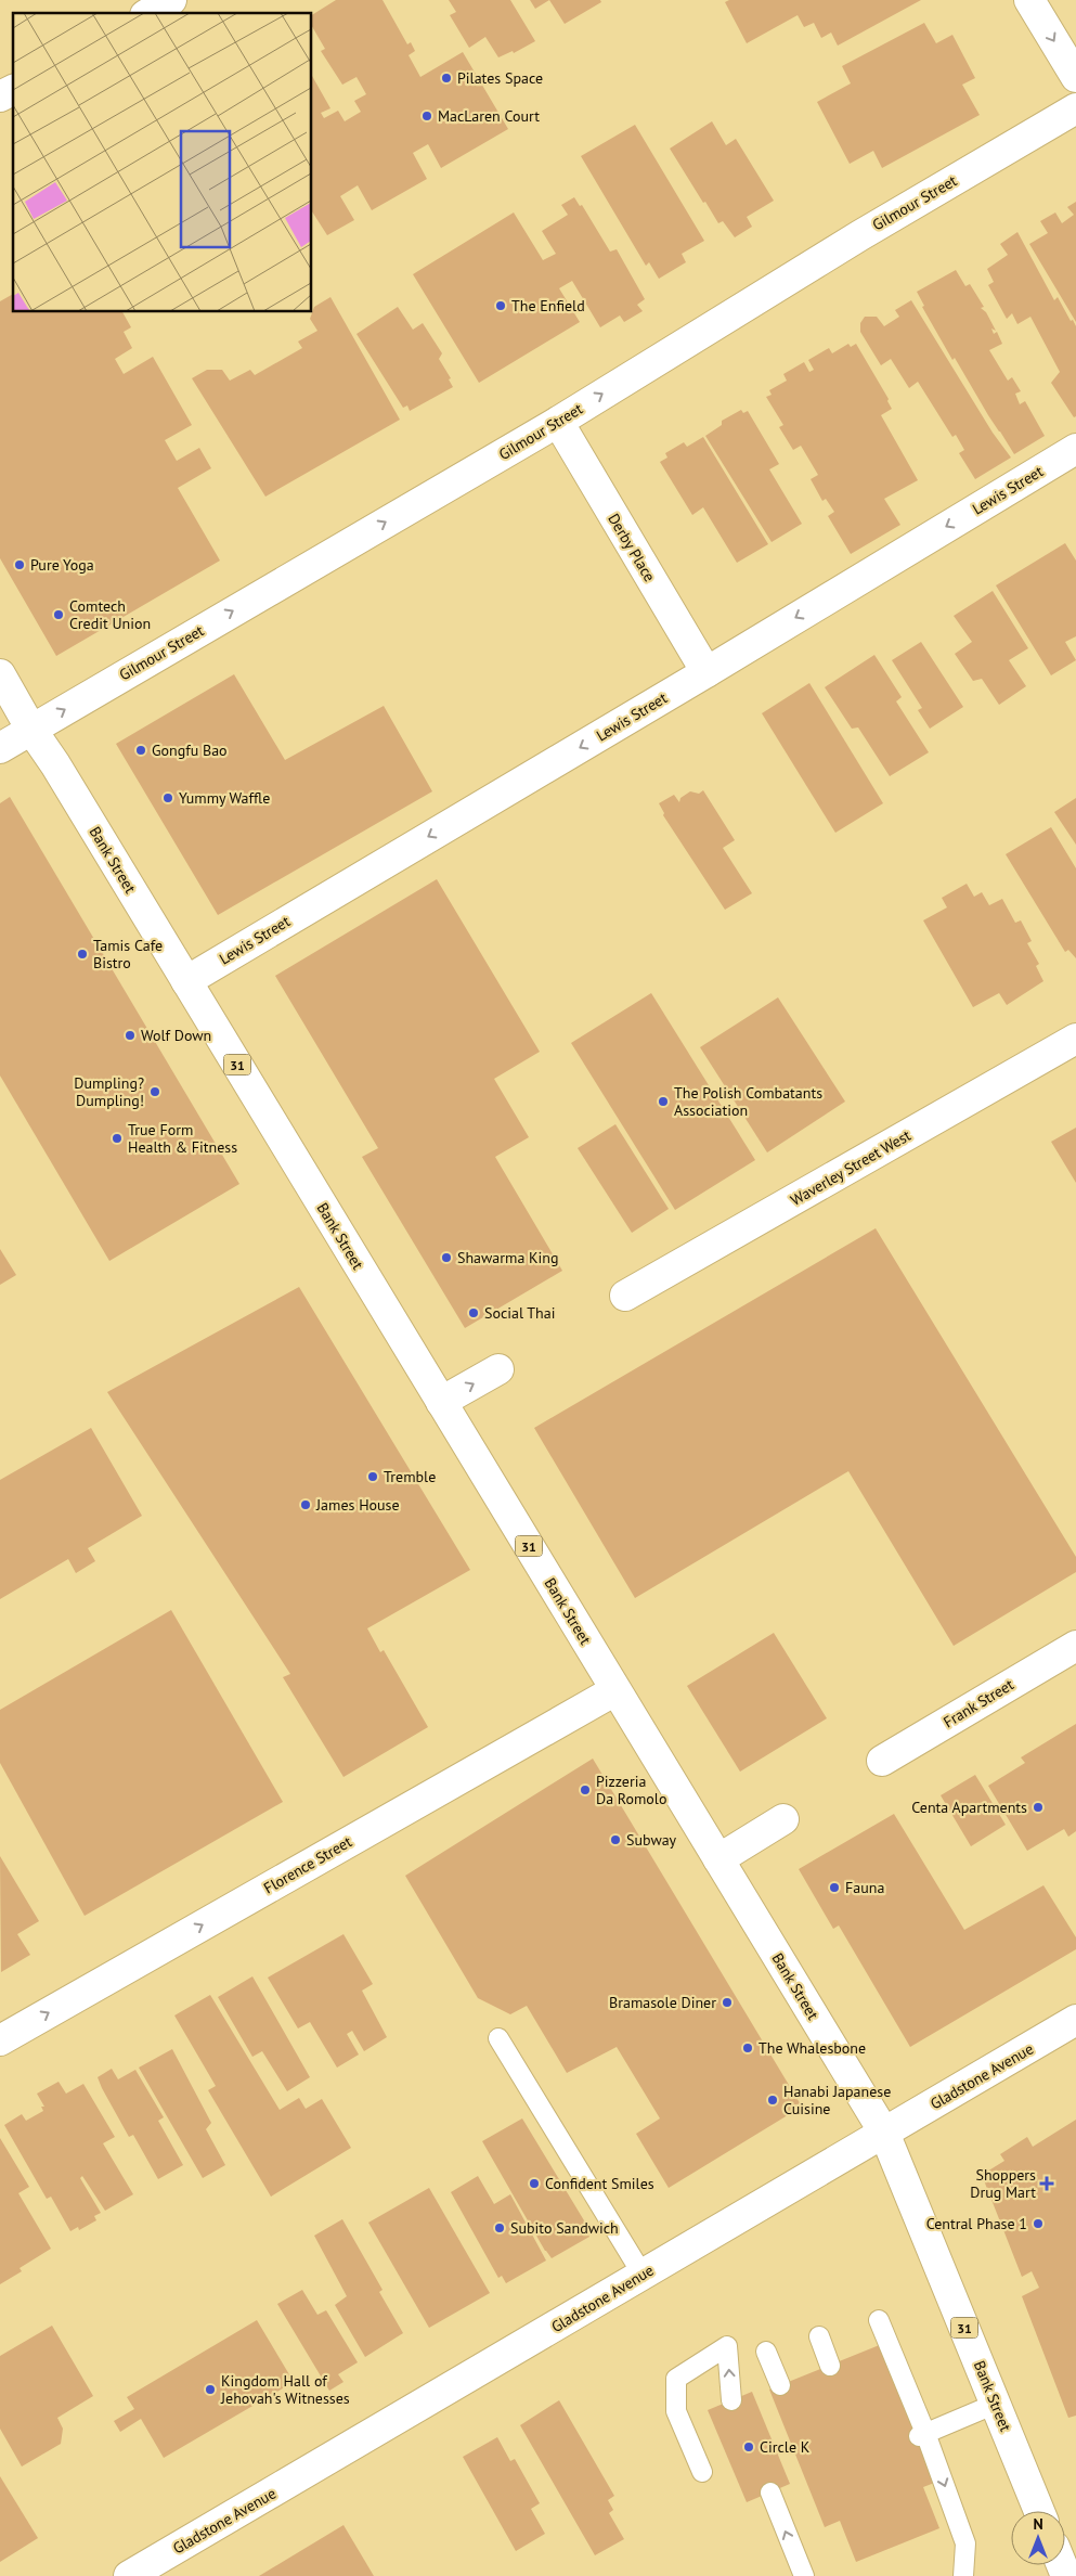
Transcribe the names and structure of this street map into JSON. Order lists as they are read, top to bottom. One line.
{"streets":{"street":["Gilmour Street","Lewis Street","Derby Place","Bank Street","31","Waverley Street West","Frank Street","Florence Street","Gladstone Avenue"]},"crossings":[["Gilmour Street","Derby Place"],["Gilmour Street","Bank Street"],["Lewis Street","Derby Place"],["Lewis Street","Bank Street"],["Bank Street","Florence Street"],["Bank Street","Gladstone Avenue"]],"one_way":["Gilmour Street","Lewis Street","Florence Street"],"places":{"other":["Pilates Space","MacLaren Court","The Enfield","Pure Yoga","Comtech Credit Union","Gongfu Bao","Yummy Waffle","Tamis Cafe Bistro","Wolf Down","Dumpling? Dumpling!","The Polish Combatants Association","True Form Health & Fitness","Shawarma King","Social Thai","Tremble","James House","Pizzeria Da Romolo","Centa Apartments","Subway","Fauna","Bramasole Diner","The Whalesbone","Hanabi Japanese Cuisine","Confident Smiles","Central Phase 1","Subito Sandwich","Kingdom Hall of Jehovah's Witnesses","Circle K"],"health":["Shoppers Drug Mart"]},"north":"top"}
